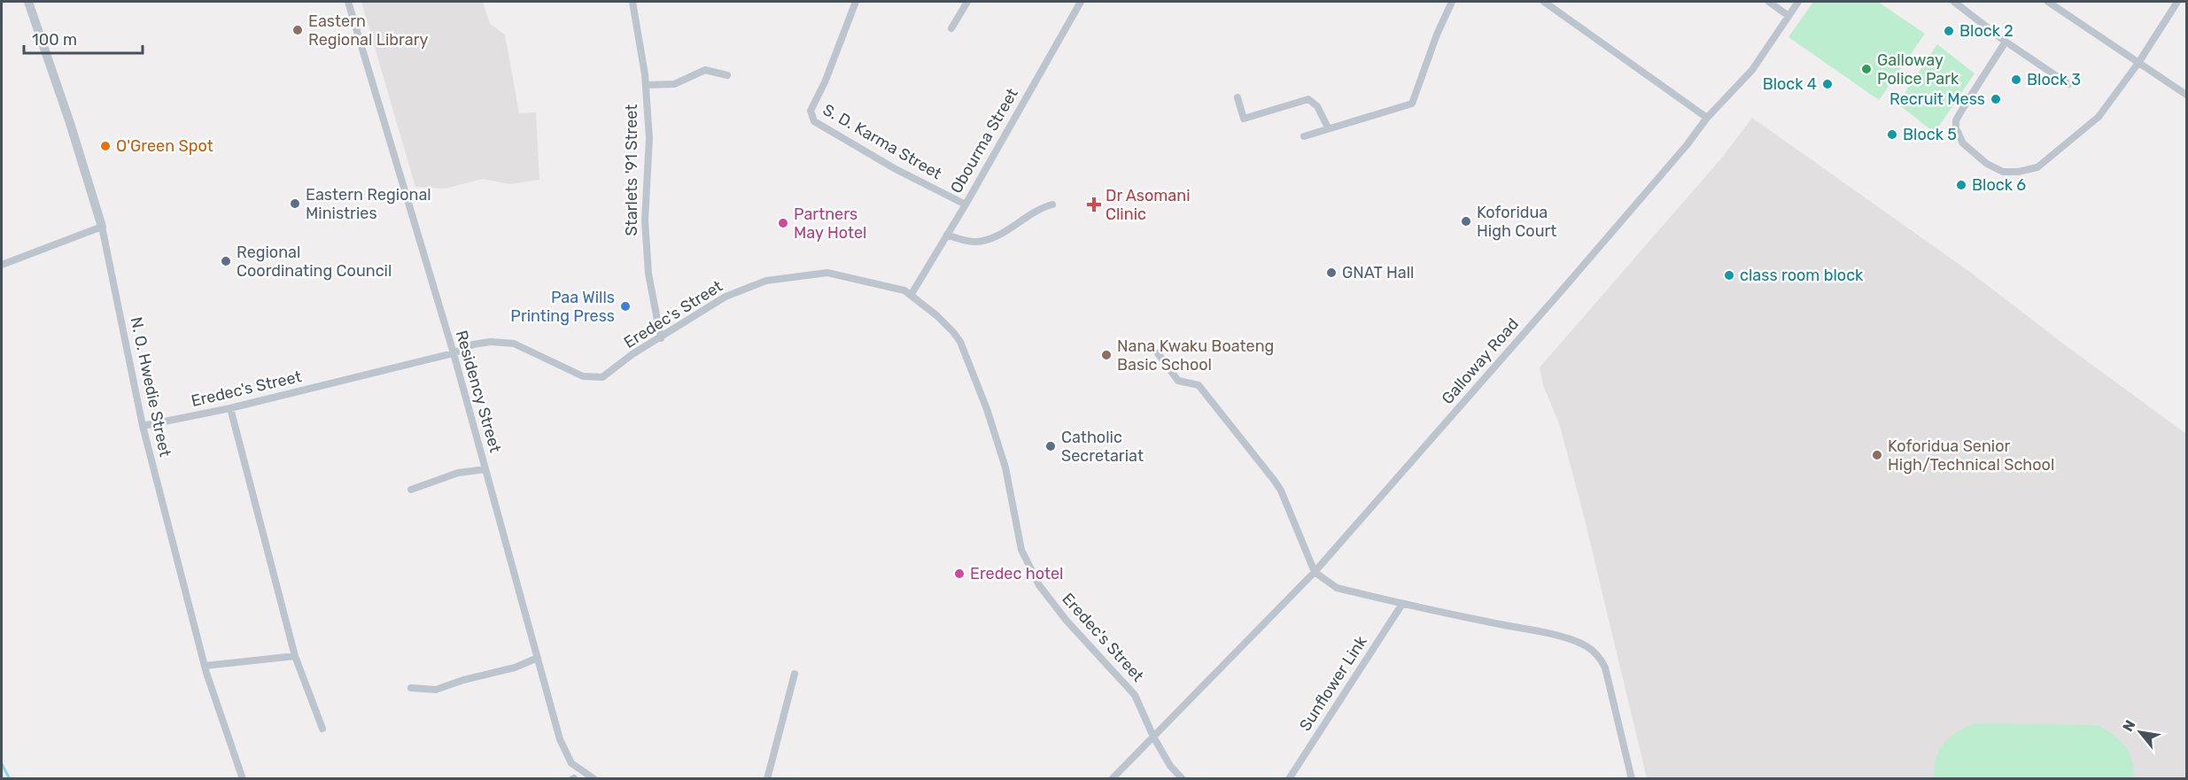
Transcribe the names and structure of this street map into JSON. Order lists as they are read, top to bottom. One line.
{"streets":{"street":["Obourma Street","S. D. Karma Street","Starlets '91 Street","Eredec's Street","Galloway Road","N. O. Hwedie Street","Residency Street","Sunflower Link"]},"crossings":[["Obourma Street","S. D. Karma Street"],["Obourma Street","Eredec's Street"],["Starlets '91 Street","Eredec's Street"],["Eredec's Street","Galloway Road"],["Eredec's Street","N. O. Hwedie Street"],["Eredec's Street","Residency Street"]],"places":{"other":["Eastern Regional Library","Block 2","Galloway Police Park","Block 3","Block 4","Recruit Mess","Block 5","O'Green Spot","Block 6","Eastern Regional Ministries","Koforidua High Court","Partners May Hotel","Regional Coordinating Council","GNAT Hall","class room block","Paa Wills Printing Press","Nana Kwaku Boateng Basic School","Catholic Secretariat","Koforidua Senior High/Technical School","Eredec hotel"],"health":["Dr Asomani Clinic"]},"scale_bar":"100 m","north":"top left"}
